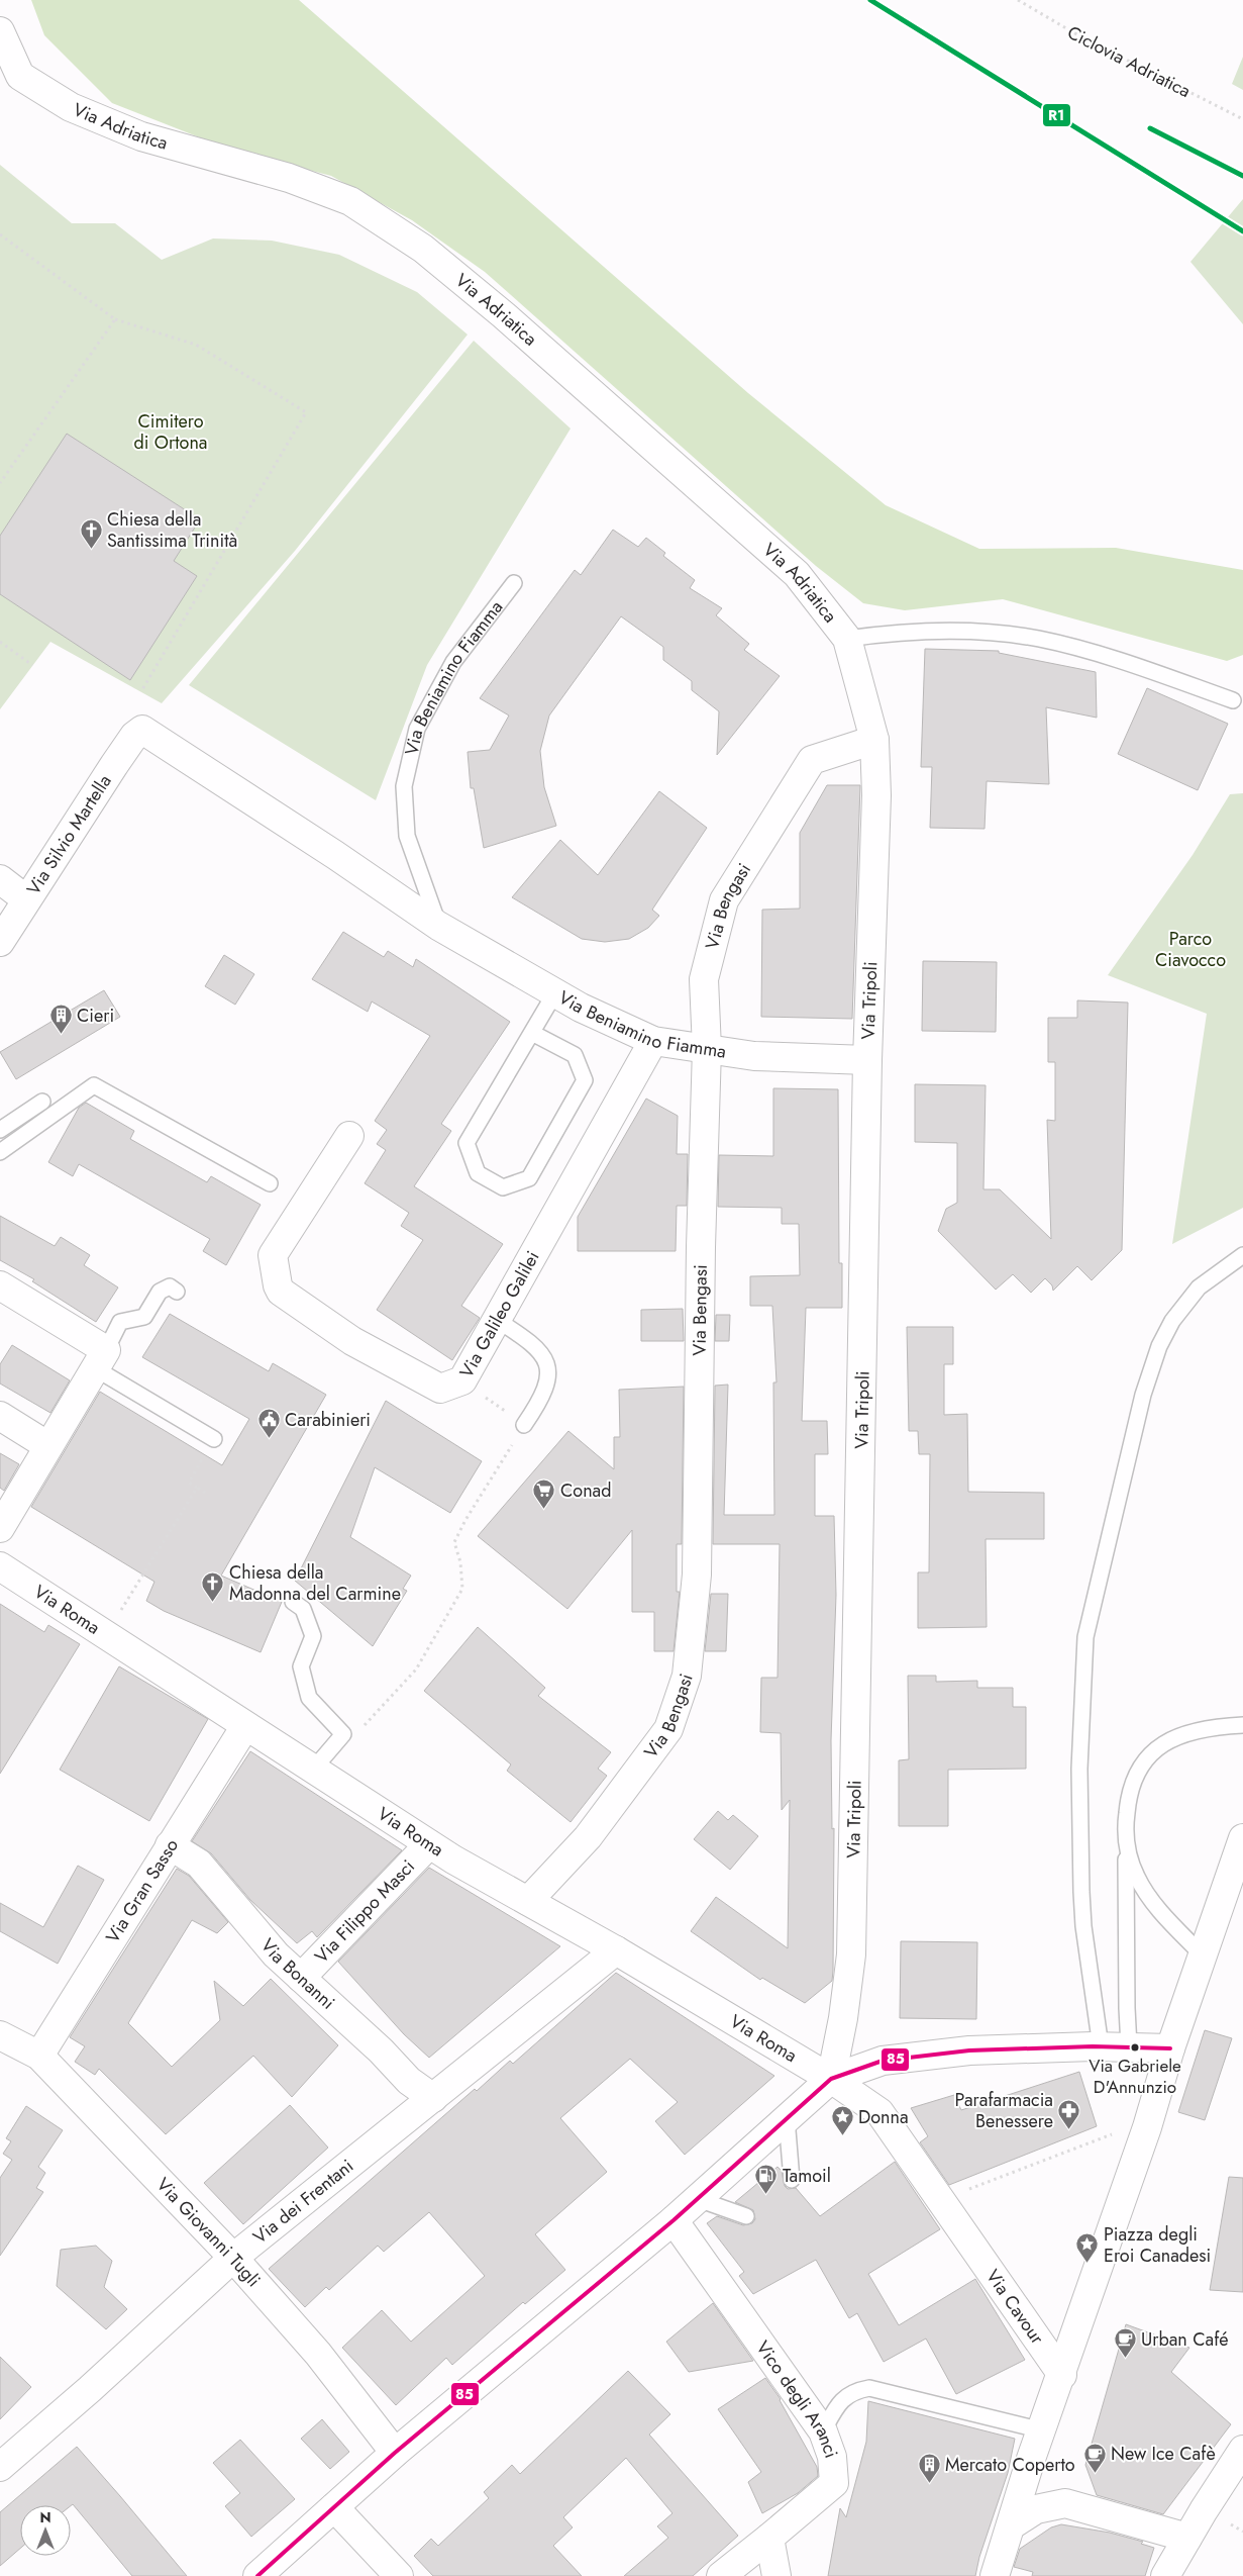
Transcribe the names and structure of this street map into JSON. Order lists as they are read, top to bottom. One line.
{"streets":{"street":["Via Adriatica","Via Beniamino Fiamma","Via Silvio Martella","Via Bengasi","Via Tripoli","Via Galileo Galilei","Via Roma","Via Gran Sasso","Via Filippo Masci","Via Bonanni","Via dei Frentani","Via Giovanni Tugli","Via Cavour","Vico degli Aranci"],"path":["Ciclovia Adriatica"]},"crossings":[["Via Adriatica","Via Bengasi"],["Via Adriatica","Via Tripoli"],["Via Beniamino Fiamma","Via Silvio Martella"],["Via Beniamino Fiamma","Via Bengasi"],["Via Beniamino Fiamma","Via Tripoli"],["Via Beniamino Fiamma","Via Galileo Galilei"],["Via Bengasi","Via Tripoli"],["Via Bengasi","Via Roma"],["Via Tripoli","Via Roma"],["Via Tripoli","Via Cavour"],["Via Roma","Via Gran Sasso"],["Via Roma","Via Filippo Masci"],["Via Roma","Via dei Frentani"],["Via Roma","Via Cavour"],["Via Gran Sasso","Via Bonanni"],["Via Gran Sasso","Via Giovanni Tugli"],["Via Filippo Masci","Via Bonanni"],["Via Bonanni","Via dei Frentani"],["Via dei Frentani","Via Giovanni Tugli"]],"parks":["Cimitero di Ortona","Parco Ciavocco"],"places":{"church":["Chiesa della Santissima Trinità","Chiesa della Madonna del Carmine"],"building":["Cieri","Mercato Coperto"],"public building":["Carabinieri"],"supermarket":["Conad"],"other":["Via Gabriele D'Annunzio"],"pharmacy":["Parafarmacia Benessere"],"place":["Donna","Piazza degli Eroi Canadesi"],"fuel station":["Tamoil"],"cafe":["Urban Café","New Ice Cafè"]},"lines":["transit line R1","transit line 85"],"north":"top"}
